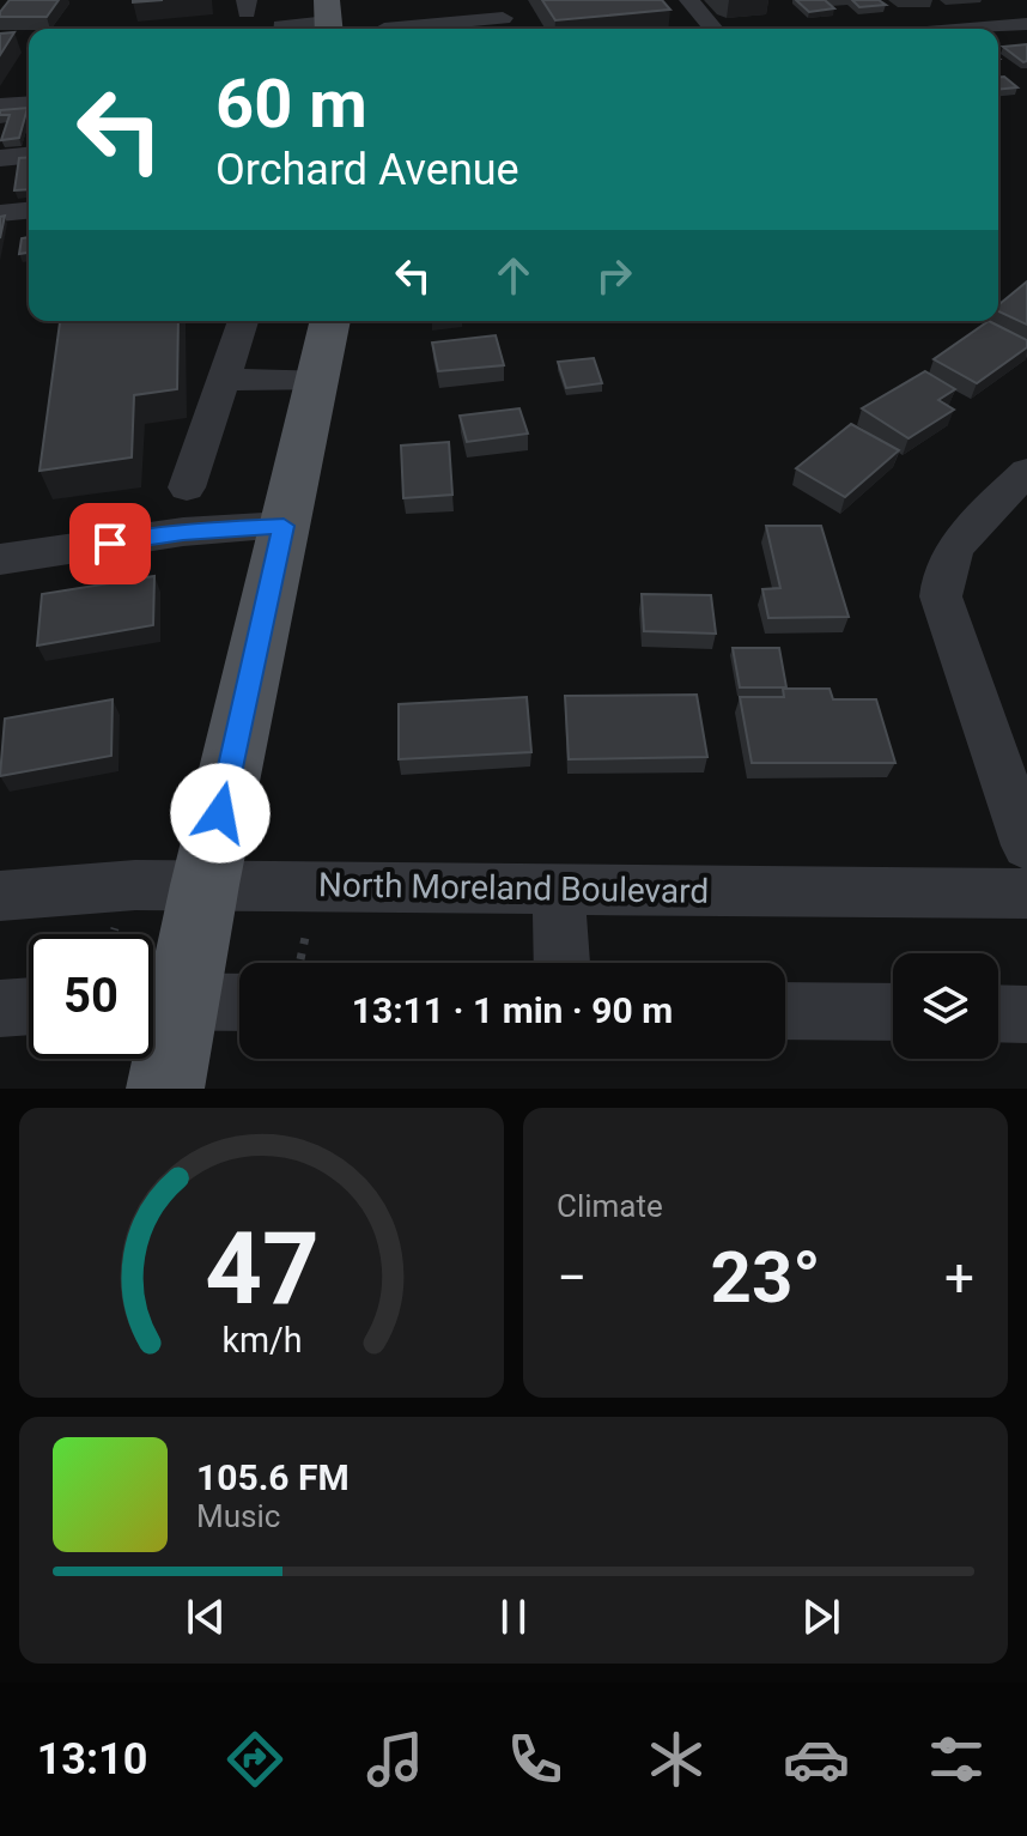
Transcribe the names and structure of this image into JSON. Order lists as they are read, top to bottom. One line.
{"streets":{"street":["North Moreland Boulevard"]},"page":{"turn":["60 m","Orchard Avenue"],"limit":"50","trip":"13:11 · 1 min · 90 m","tile":"Climate","heat":["−","23°","+"],"song":["105.6 FM","Music"],"tabs":"13:10","gauge":["47","km/h"]}}
